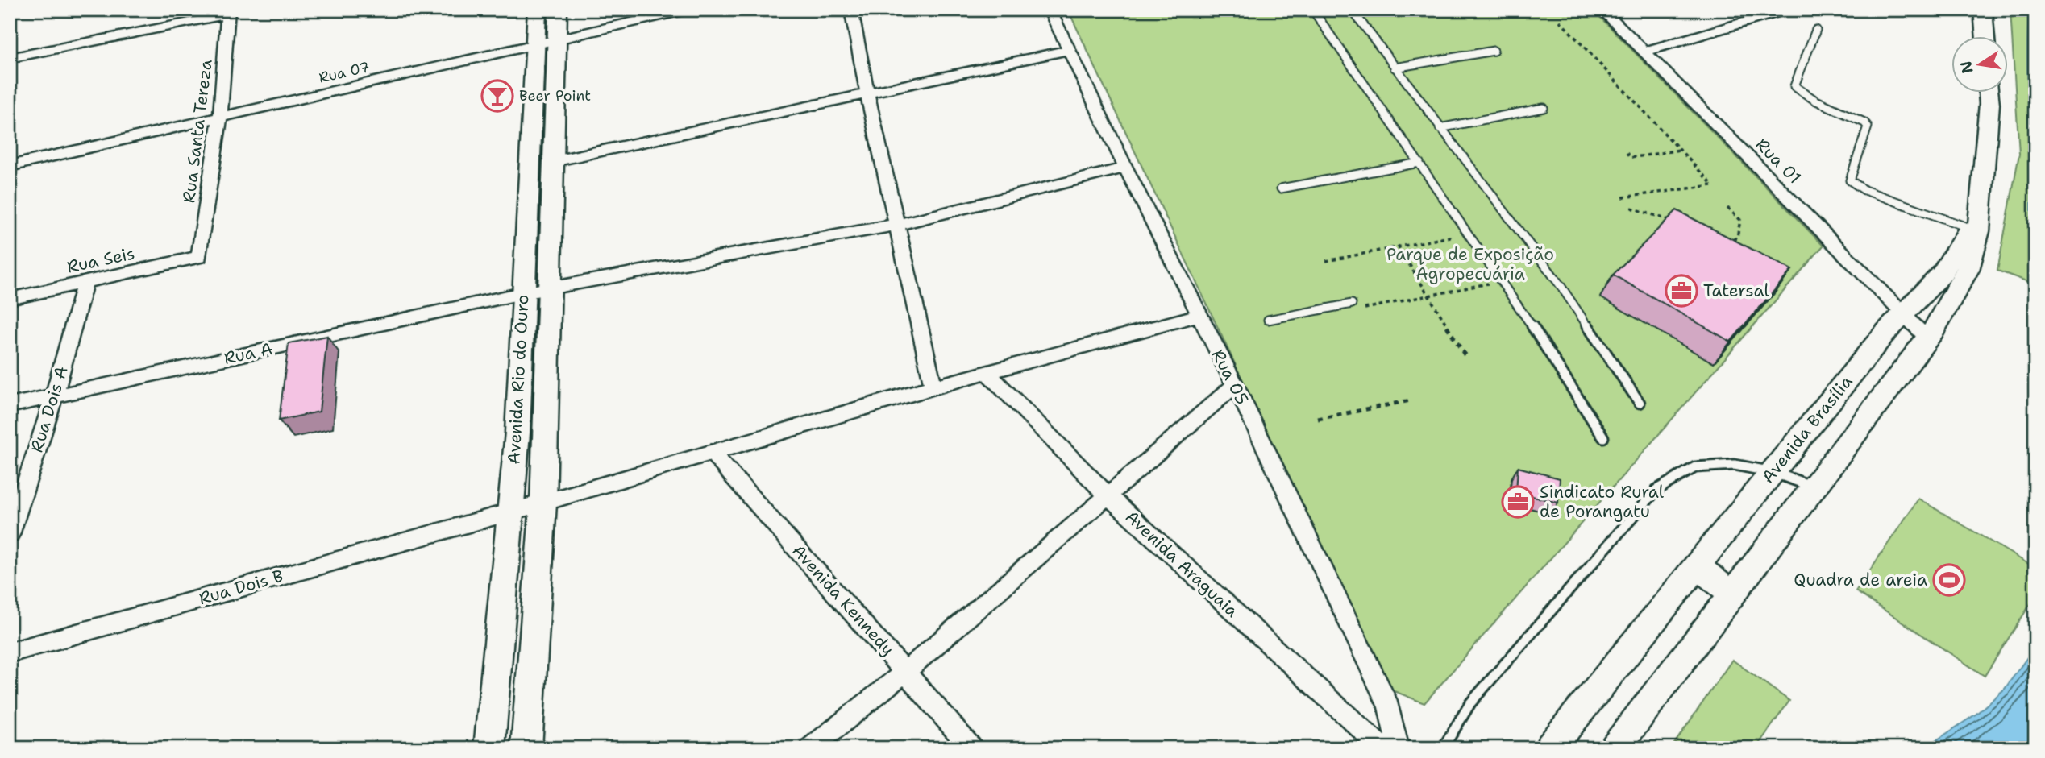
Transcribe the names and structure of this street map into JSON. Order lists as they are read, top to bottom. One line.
{"streets":{"main road":["Avenida Rio do Ouro","Avenida Brasília"],"street":["Rua 07","Rua Santa Tereza","Rua 01","Rua Seis","Rua A","Rua 05","Rua Dois A","Avenida Araguaia","Rua Dois B","Avenida Kennedy"]},"crossings":[["Rua 07","Rua Santa Tereza"],["Rua 07","Avenida Rio do Ouro"],["Rua Santa Tereza","Rua Seis"],["Rua 01","Avenida Brasília"],["Rua Seis","Rua Dois A"],["Rua A","Rua 05"],["Rua A","Avenida Rio do Ouro"],["Rua A","Rua Dois A"],["Rua 05","Rua Dois B"],["Avenida Rio do Ouro","Rua Dois B"],["Avenida Araguaia","Rua Dois B"],["Rua Dois B","Avenida Kennedy"]],"parks":["Parque de Exposição Agropecuária"],"places":{"bar":["Beer Point"],"office":["Tatersal","Sindicato Rural de Porangatu"],"sports":["Quadra de areia"]},"north":"left"}
